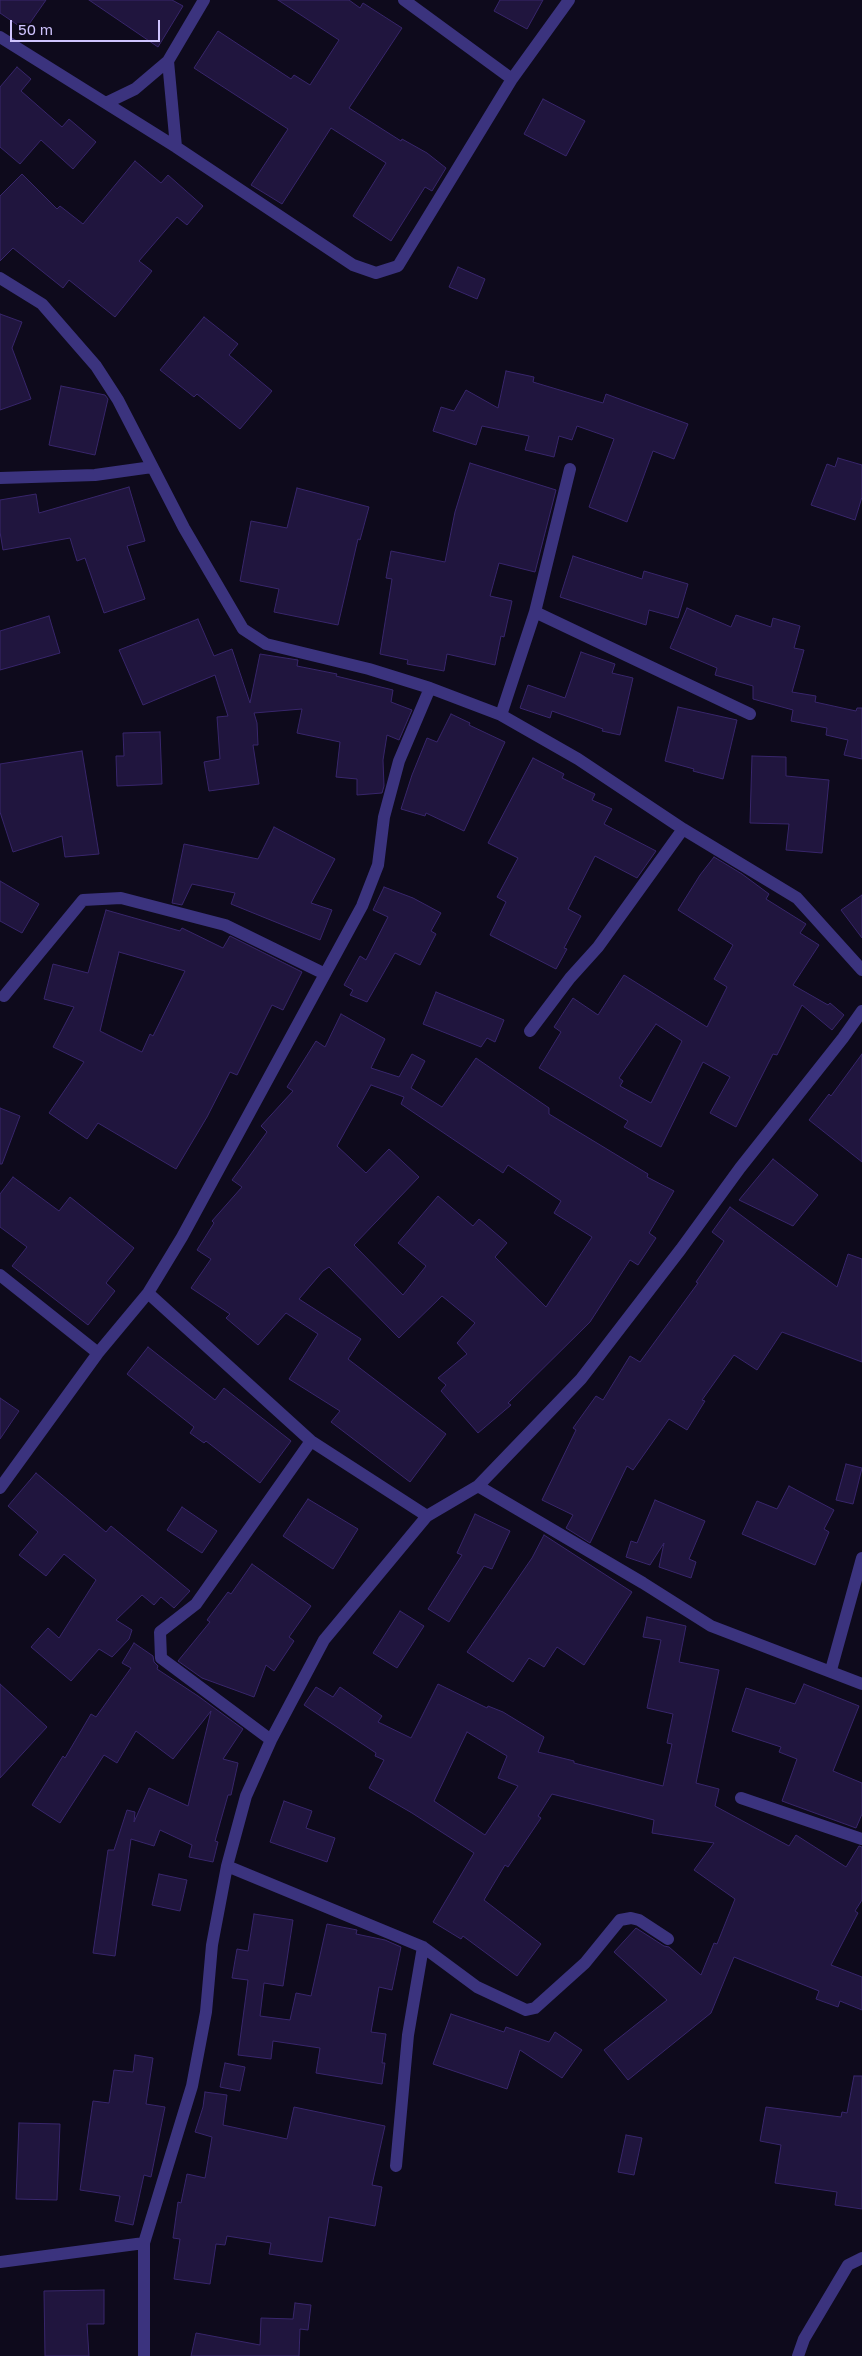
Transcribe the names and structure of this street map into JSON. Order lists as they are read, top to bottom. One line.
{"scale_bar":"50 m"}
